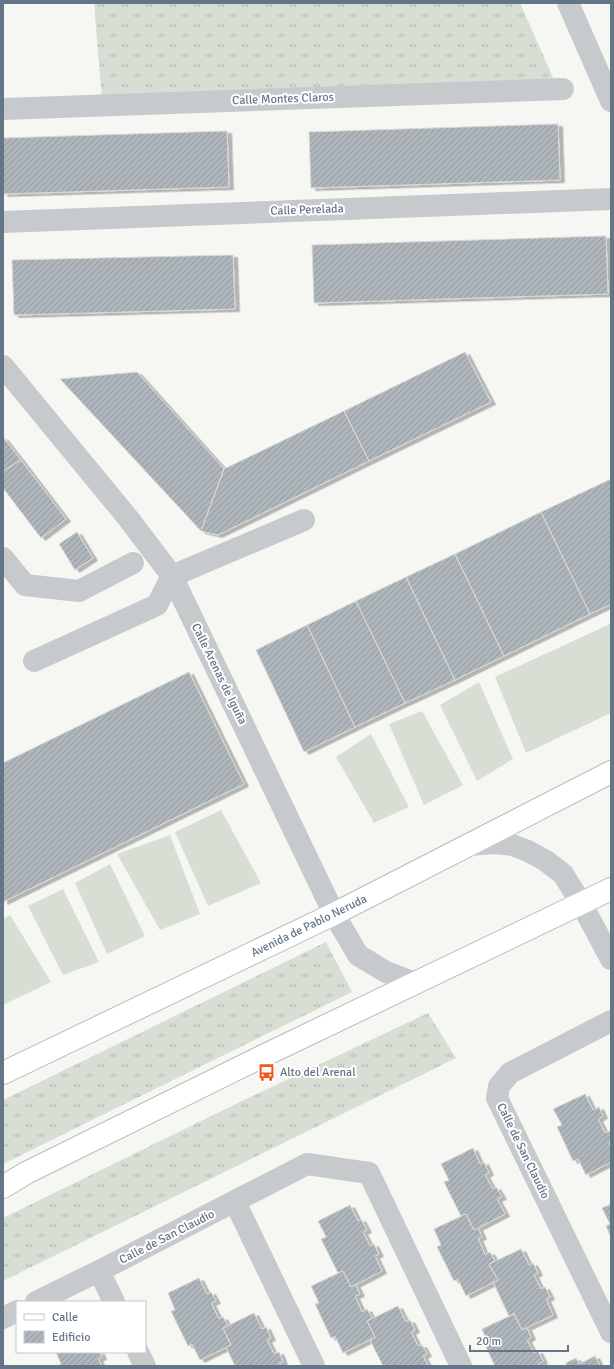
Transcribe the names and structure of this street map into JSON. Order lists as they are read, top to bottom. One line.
{"streets":{"main road":["Avenida de Pablo Neruda"],"street":["Calle Montes Claros","Calle Perelada","Calle Arenas de Iguña","Calle de San Claudio"]},"crossings":[["Calle Arenas de Iguña","Avenida de Pablo Neruda"]],"places":{"bus stop":["Alto del Arenal"]},"legend":["Calle","Edificio"],"scale_bar":"20 m"}
